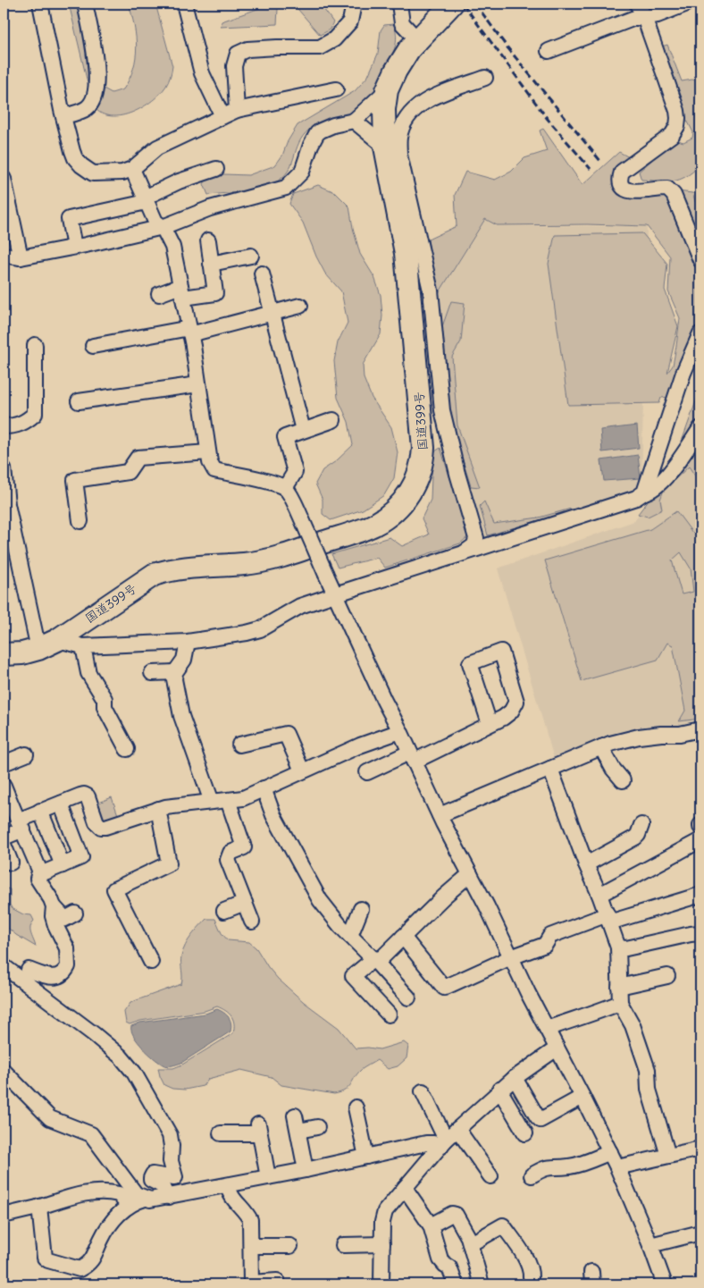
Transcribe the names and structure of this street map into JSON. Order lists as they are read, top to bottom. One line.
{"streets":{"highway":["国道399号"]}}
